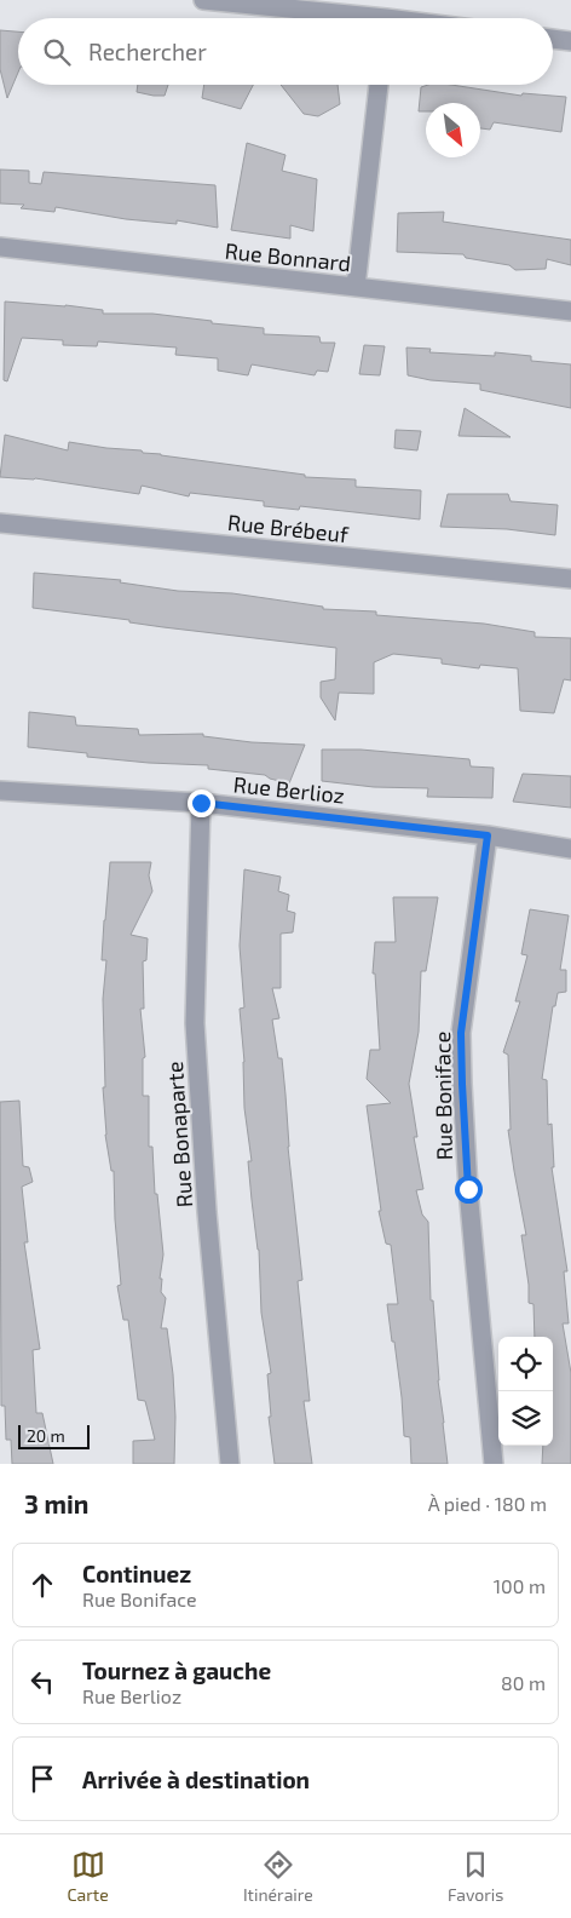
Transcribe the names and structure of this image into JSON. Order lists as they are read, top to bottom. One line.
{"streets":{"street":["Rue Bonnard","Rue Brébeuf","Rue Berlioz","Rue Boniface","Rue Bonaparte"]},"crossings":[["Rue Berlioz","Rue Boniface"],["Rue Berlioz","Rue Bonaparte"]],"scale_bar":"20 m","north":"bottom right","page":{"search":"Rechercher","scale":"20 m","heading":["3 min","À pied · 180 m"],"list":[["Continuez","Rue Boniface","100 m"],["Tournez à gauche","Rue Berlioz","80 m"],"Arrivée à destination"],"nav":["Carte","Itinéraire","Favoris"]}}
